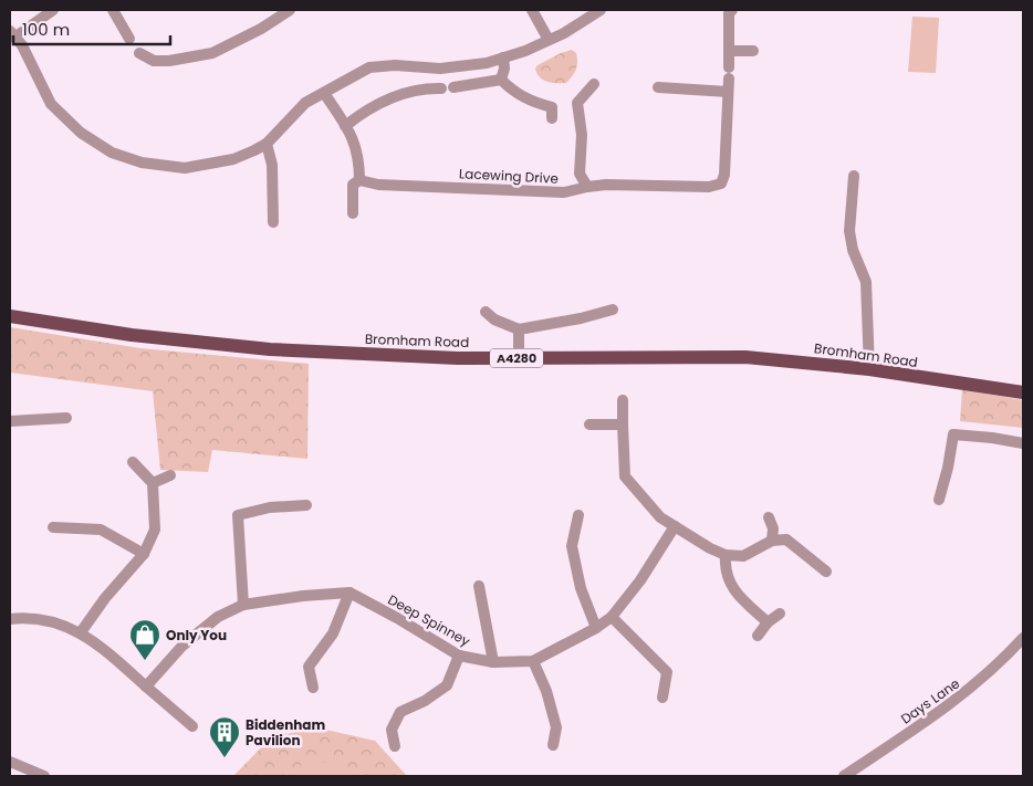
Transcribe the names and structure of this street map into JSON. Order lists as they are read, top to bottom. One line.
{"streets":{"main road":["Bromham Road","A4280"],"street":["Lacewing Drive","Deep Spinney","Days Lane"]},"places":{"shop":["Only You"],"building":["Biddenham Pavilion"]},"scale_bar":"100 m"}
